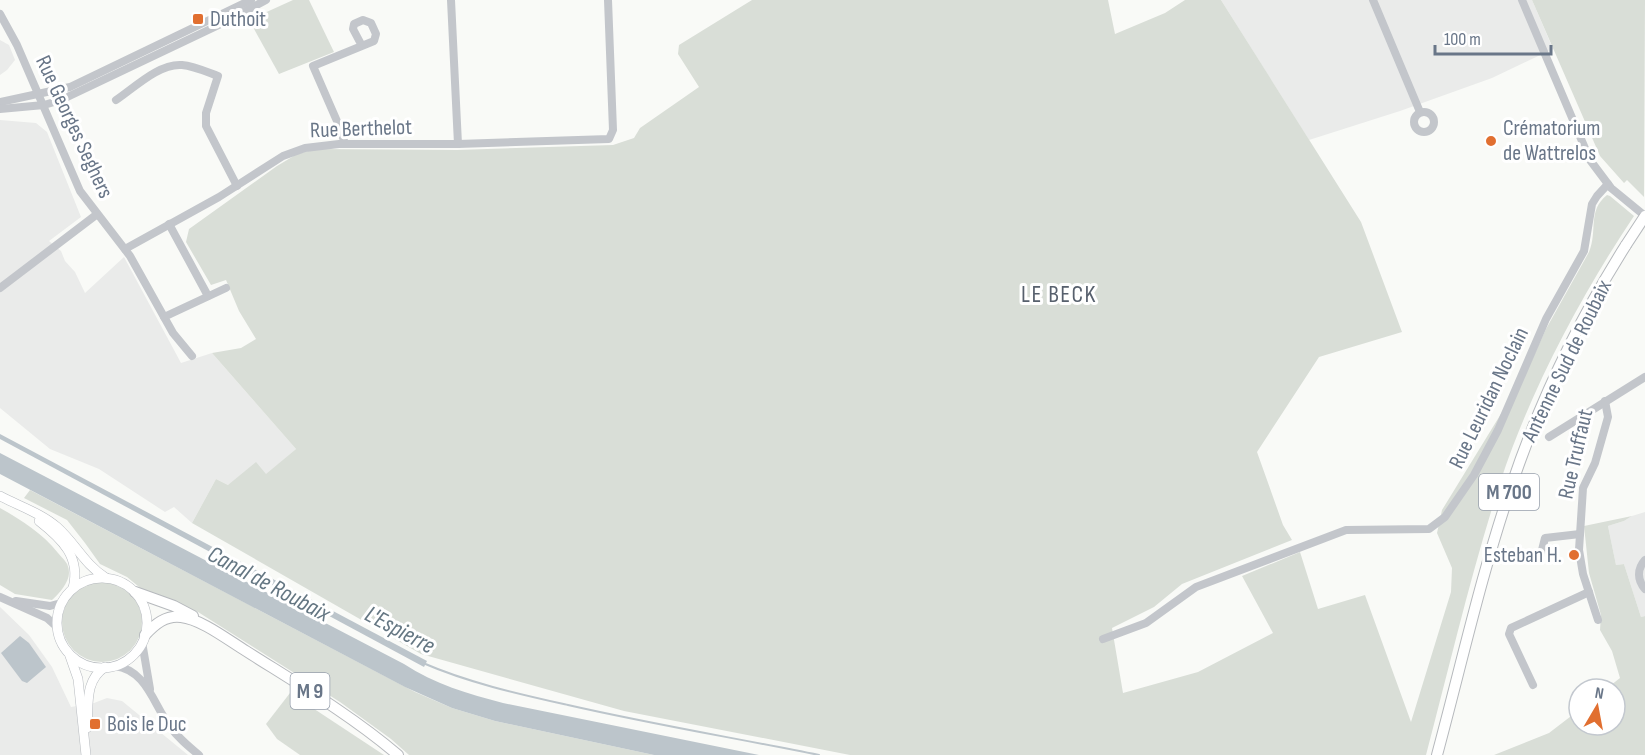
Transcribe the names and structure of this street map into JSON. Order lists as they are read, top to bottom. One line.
{"streets":{"highway":["Antenne Sud de Roubaix","M 700","M 9"],"street":["Rue Georges Seghers","Rue Berthelot","Rue Leuridan Noclain","Rue Truffaut"]},"crossings":[["Rue Georges Seghers","Rue Berthelot"]],"districts":["LE BECK"],"water":["Canal de Roubaix","L'Espierre"],"places":{"transit":["Duthoit","Bois le Duc"],"other":["Crématorium de Wattrelos","Esteban H."]},"scale_bar":"100 m","north":"top"}
